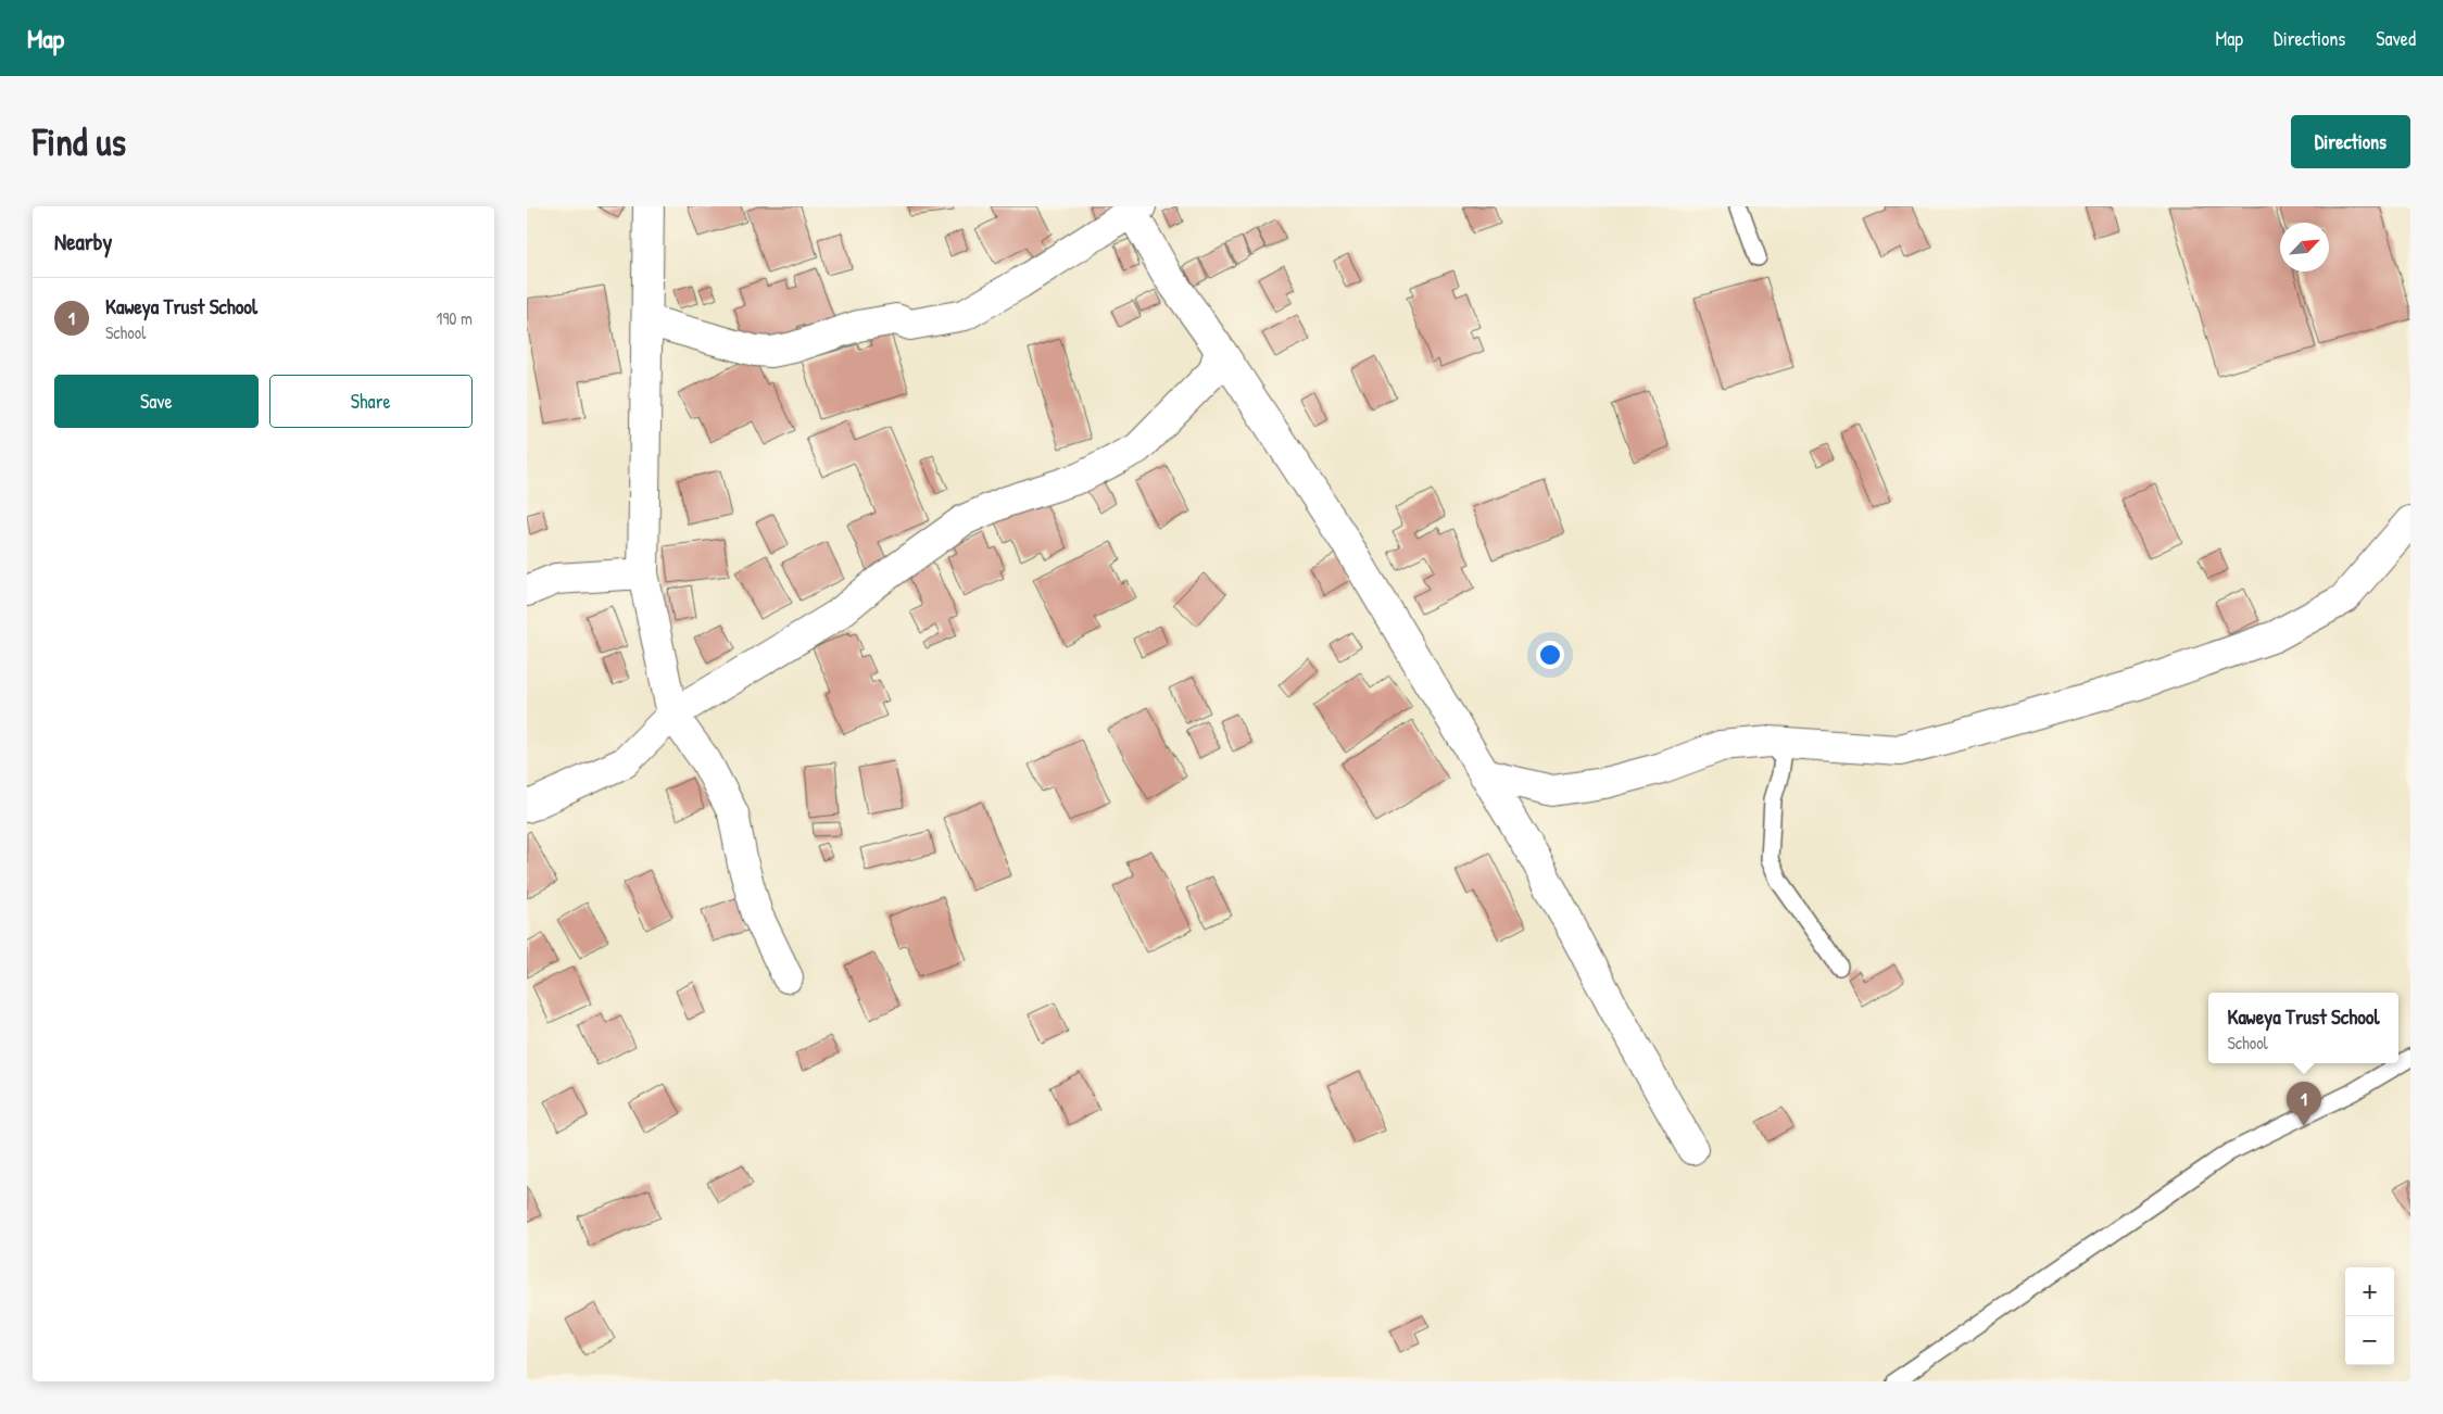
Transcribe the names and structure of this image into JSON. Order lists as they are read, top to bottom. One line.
{"north":"top right","page":{"header":"Map","nav":["Map","Directions","Saved"],"buttons":["Directions",["Save","Share"]],"title":"Find us","heading":"Nearby","list":[{"mark":"1","name":"Kaweya Trust School","note":"School","value":"190 m"}],"popup":["Kaweya Trust School","School"],"pins":"1","map_buttons":["+","−"]}}
